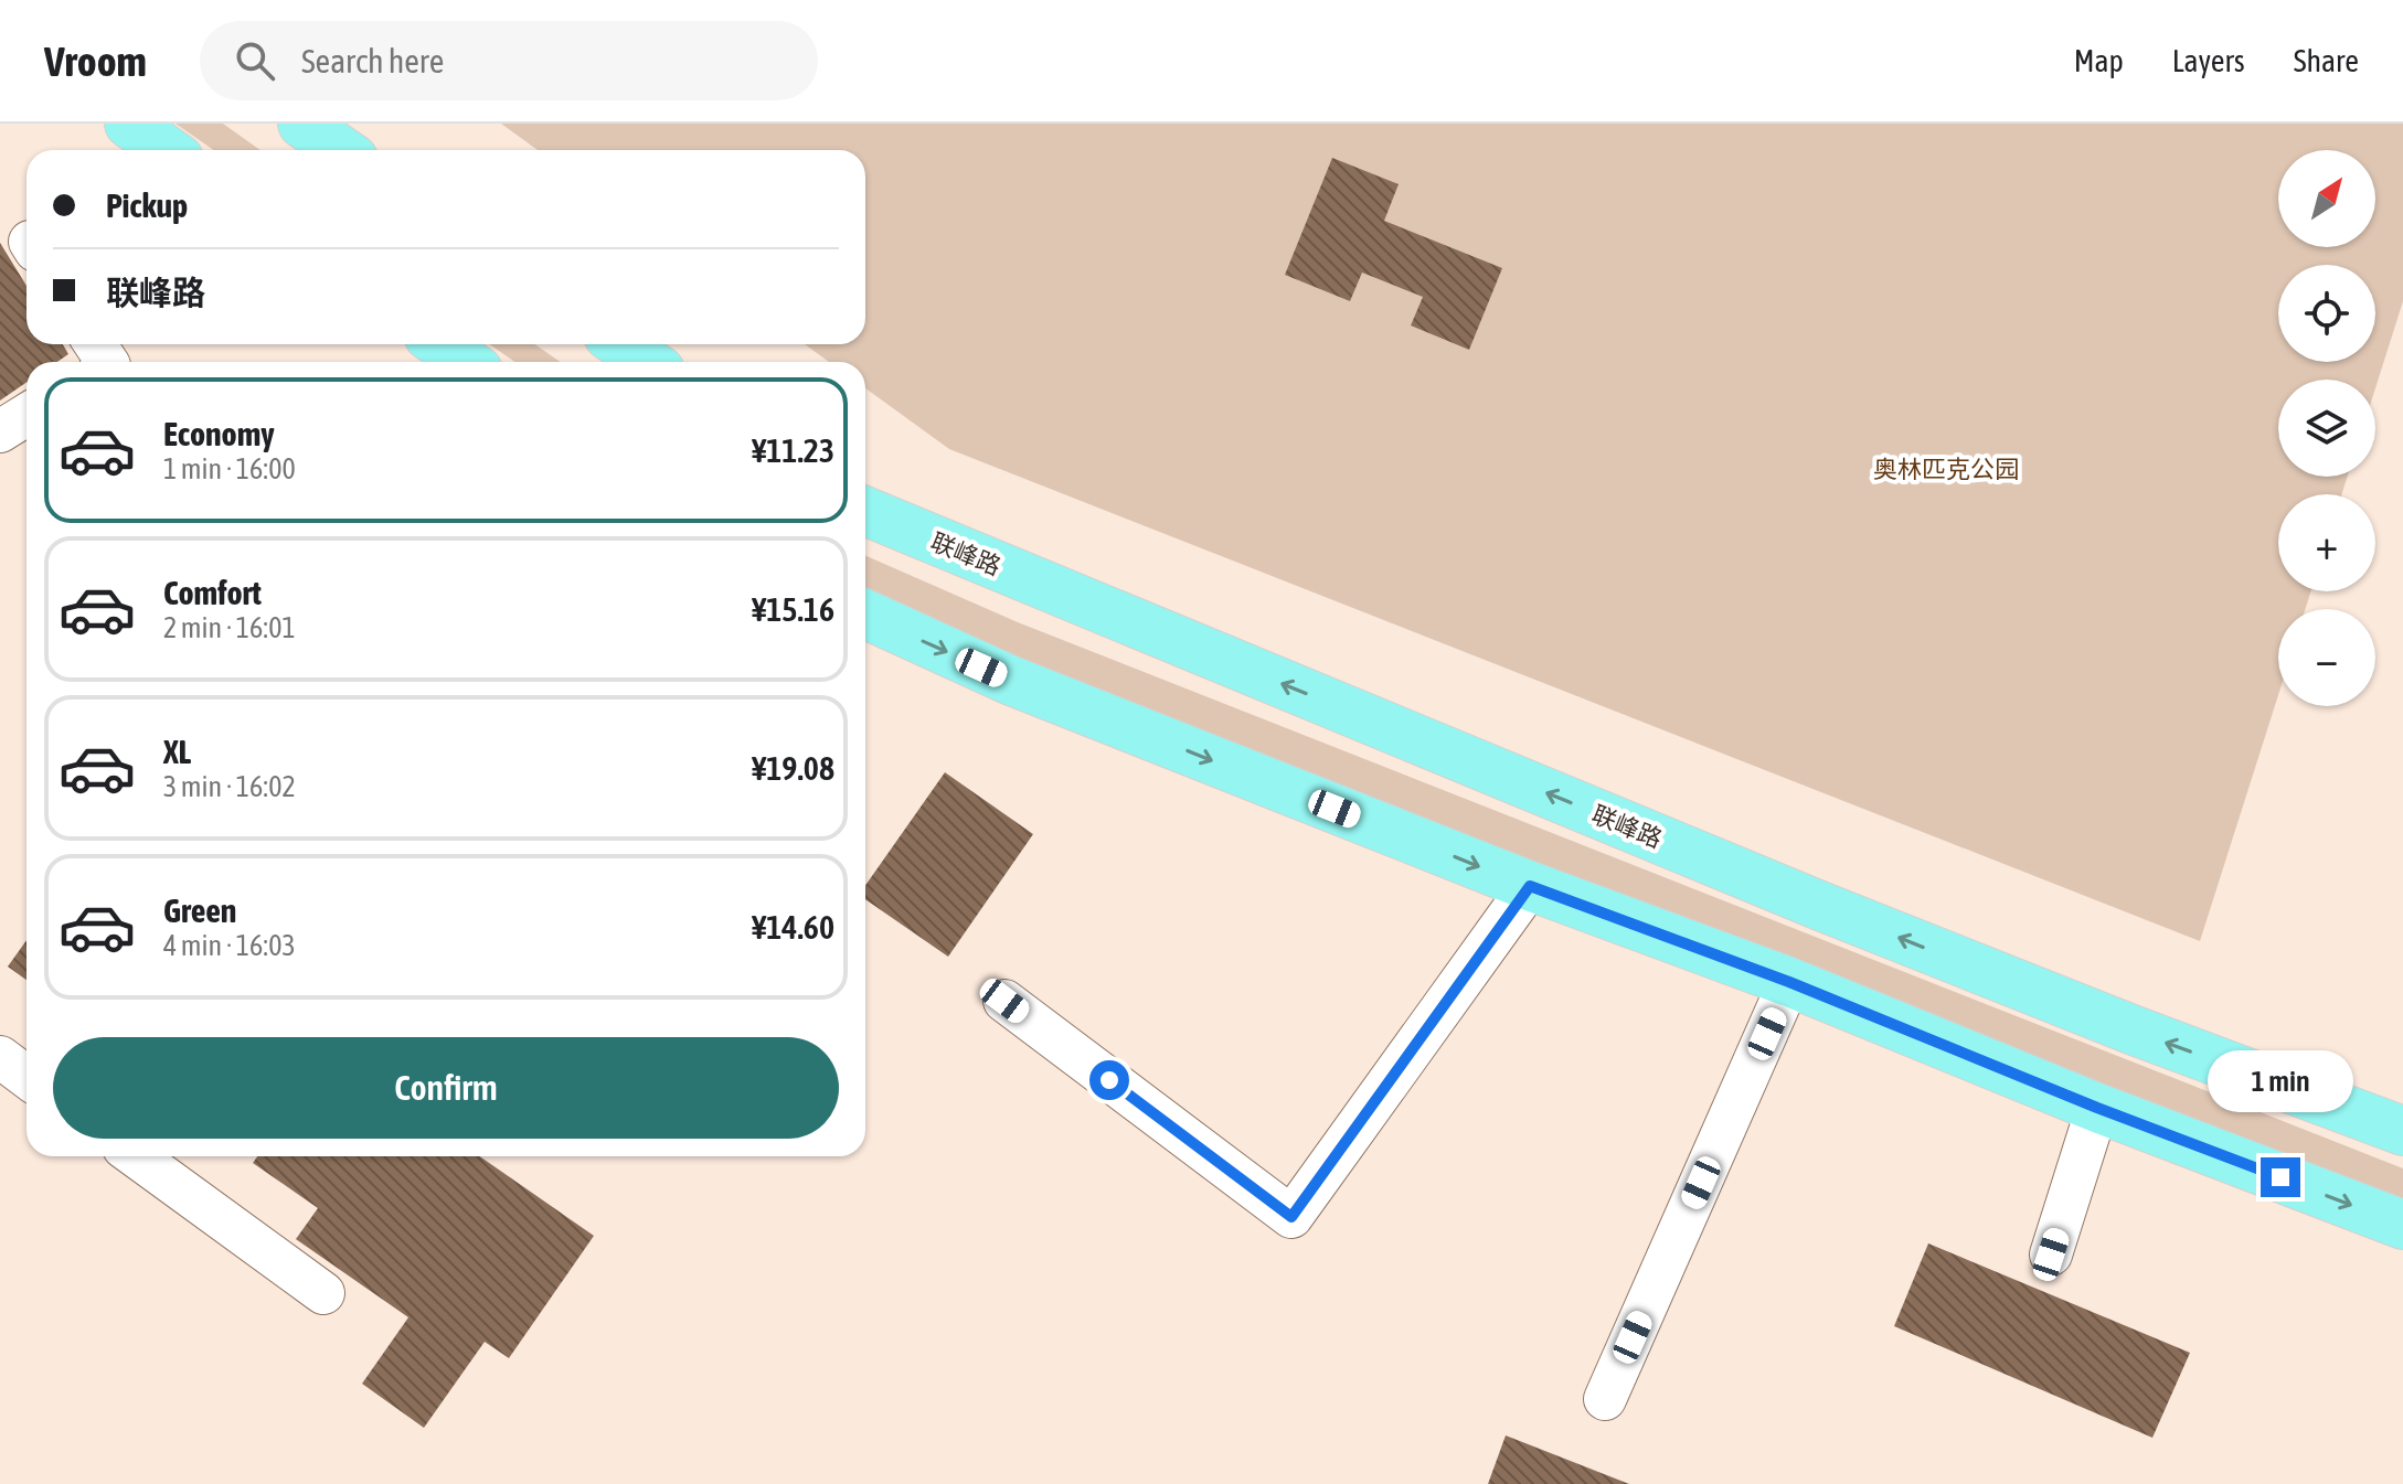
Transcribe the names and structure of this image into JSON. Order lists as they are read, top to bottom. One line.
{"streets":{"main road":["联峰路"]},"parks":["奥林匹克公园"],"north":"top right","page":{"header":"Vroom","search":"Search here","nav":["Map","Layers","Share"],"map_buttons":["+","−"],"banner":["Pickup","联峰路"],"list":[{"name":"Economy","note":"1 min · 16:00","value":"¥11.23"},{"name":"Comfort","note":"2 min · 16:01","value":"¥15.16"},{"name":"XL","note":"3 min · 16:02","value":"¥19.08"},{"name":"Green","note":"4 min · 16:03","value":"¥14.60"}],"buttons":"Confirm","bubble":"1 min"}}
